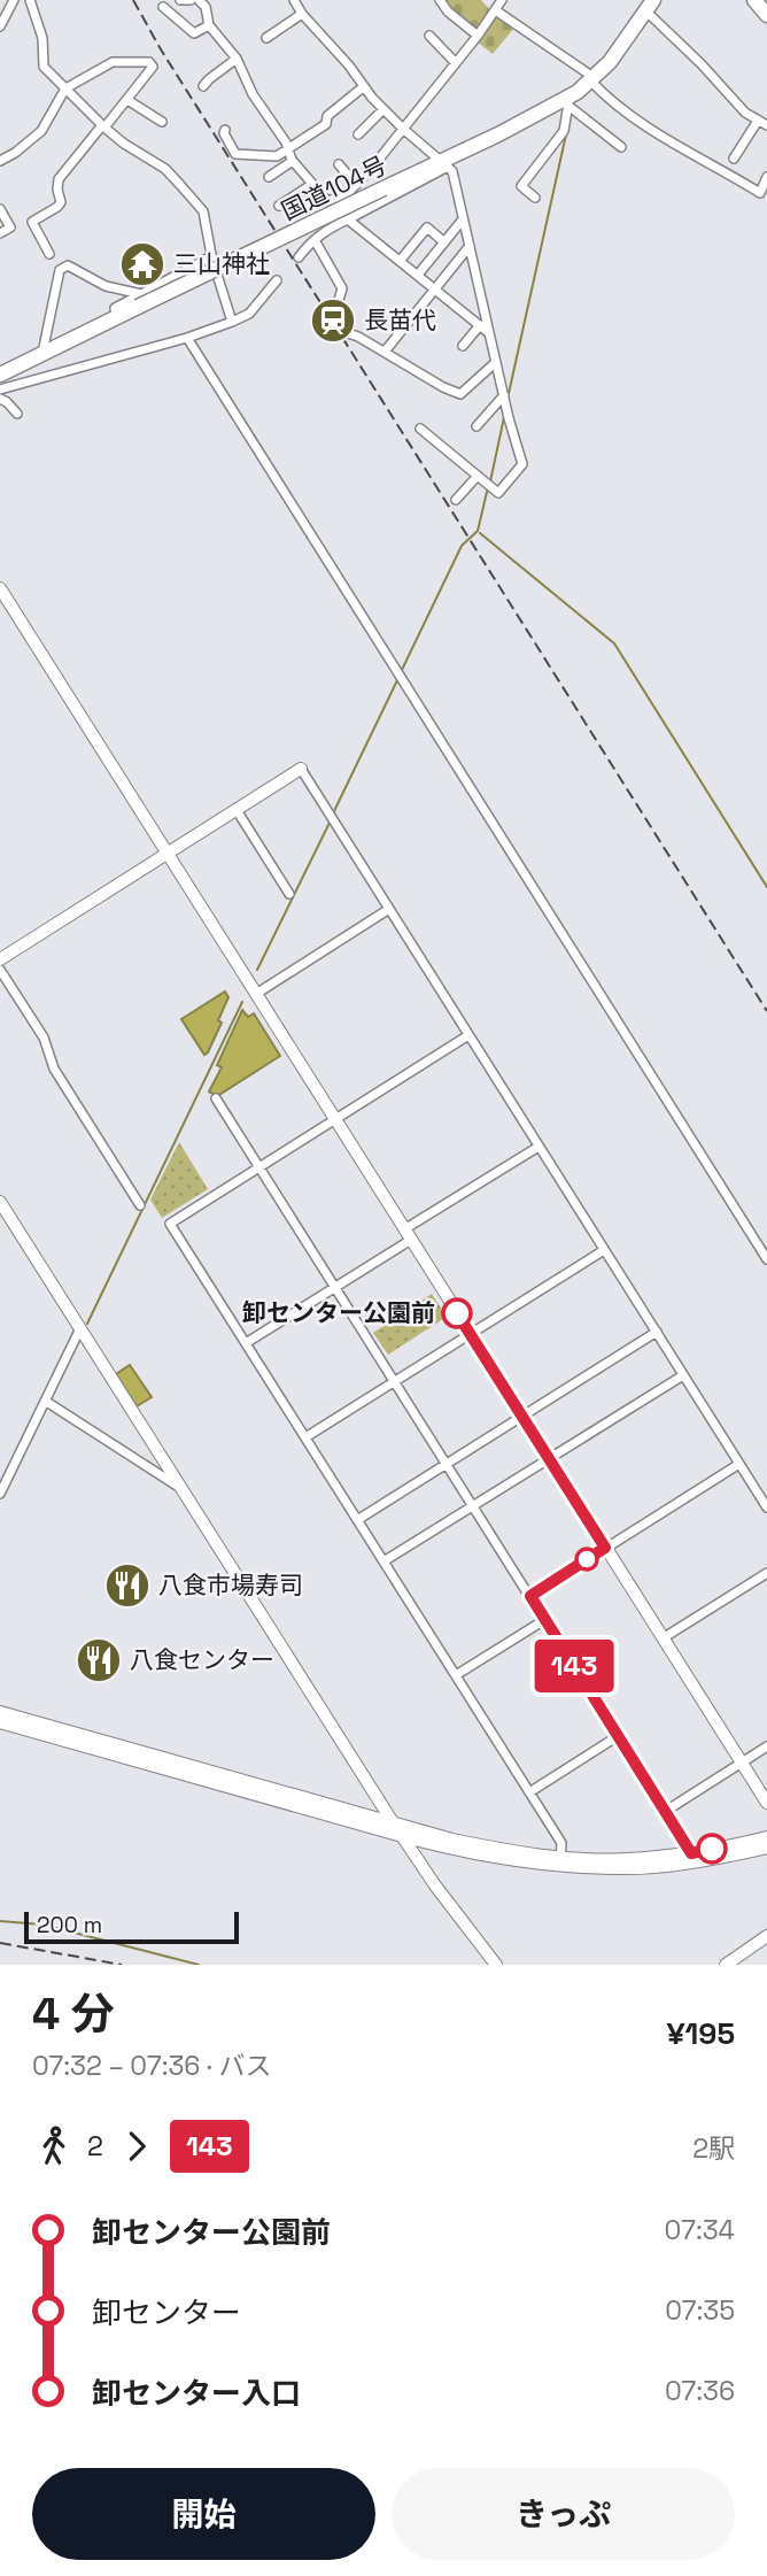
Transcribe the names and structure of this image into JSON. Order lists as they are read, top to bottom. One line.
{"streets":{"highway":["国道104号"]},"places":{"temple":["三山神社"],"station":["長苗代"],"other":["卸センター公園前"],"restaurant":["八食市場寿司","八食センター"]},"lines":["bus line 143"],"scale_bar":"200 m","page":{"on_map":"143","scale":"200 m","heading":["4 分","07:32 – 07:36 · バス","¥195"],"legs":["2","143","2駅"],"list":[{"name":"卸センター公園前","value":"07:34"},{"name":"卸センター","value":"07:35"},{"name":"卸センター入口","value":"07:36"}],"buttons":["開始","きっぷ"]}}
